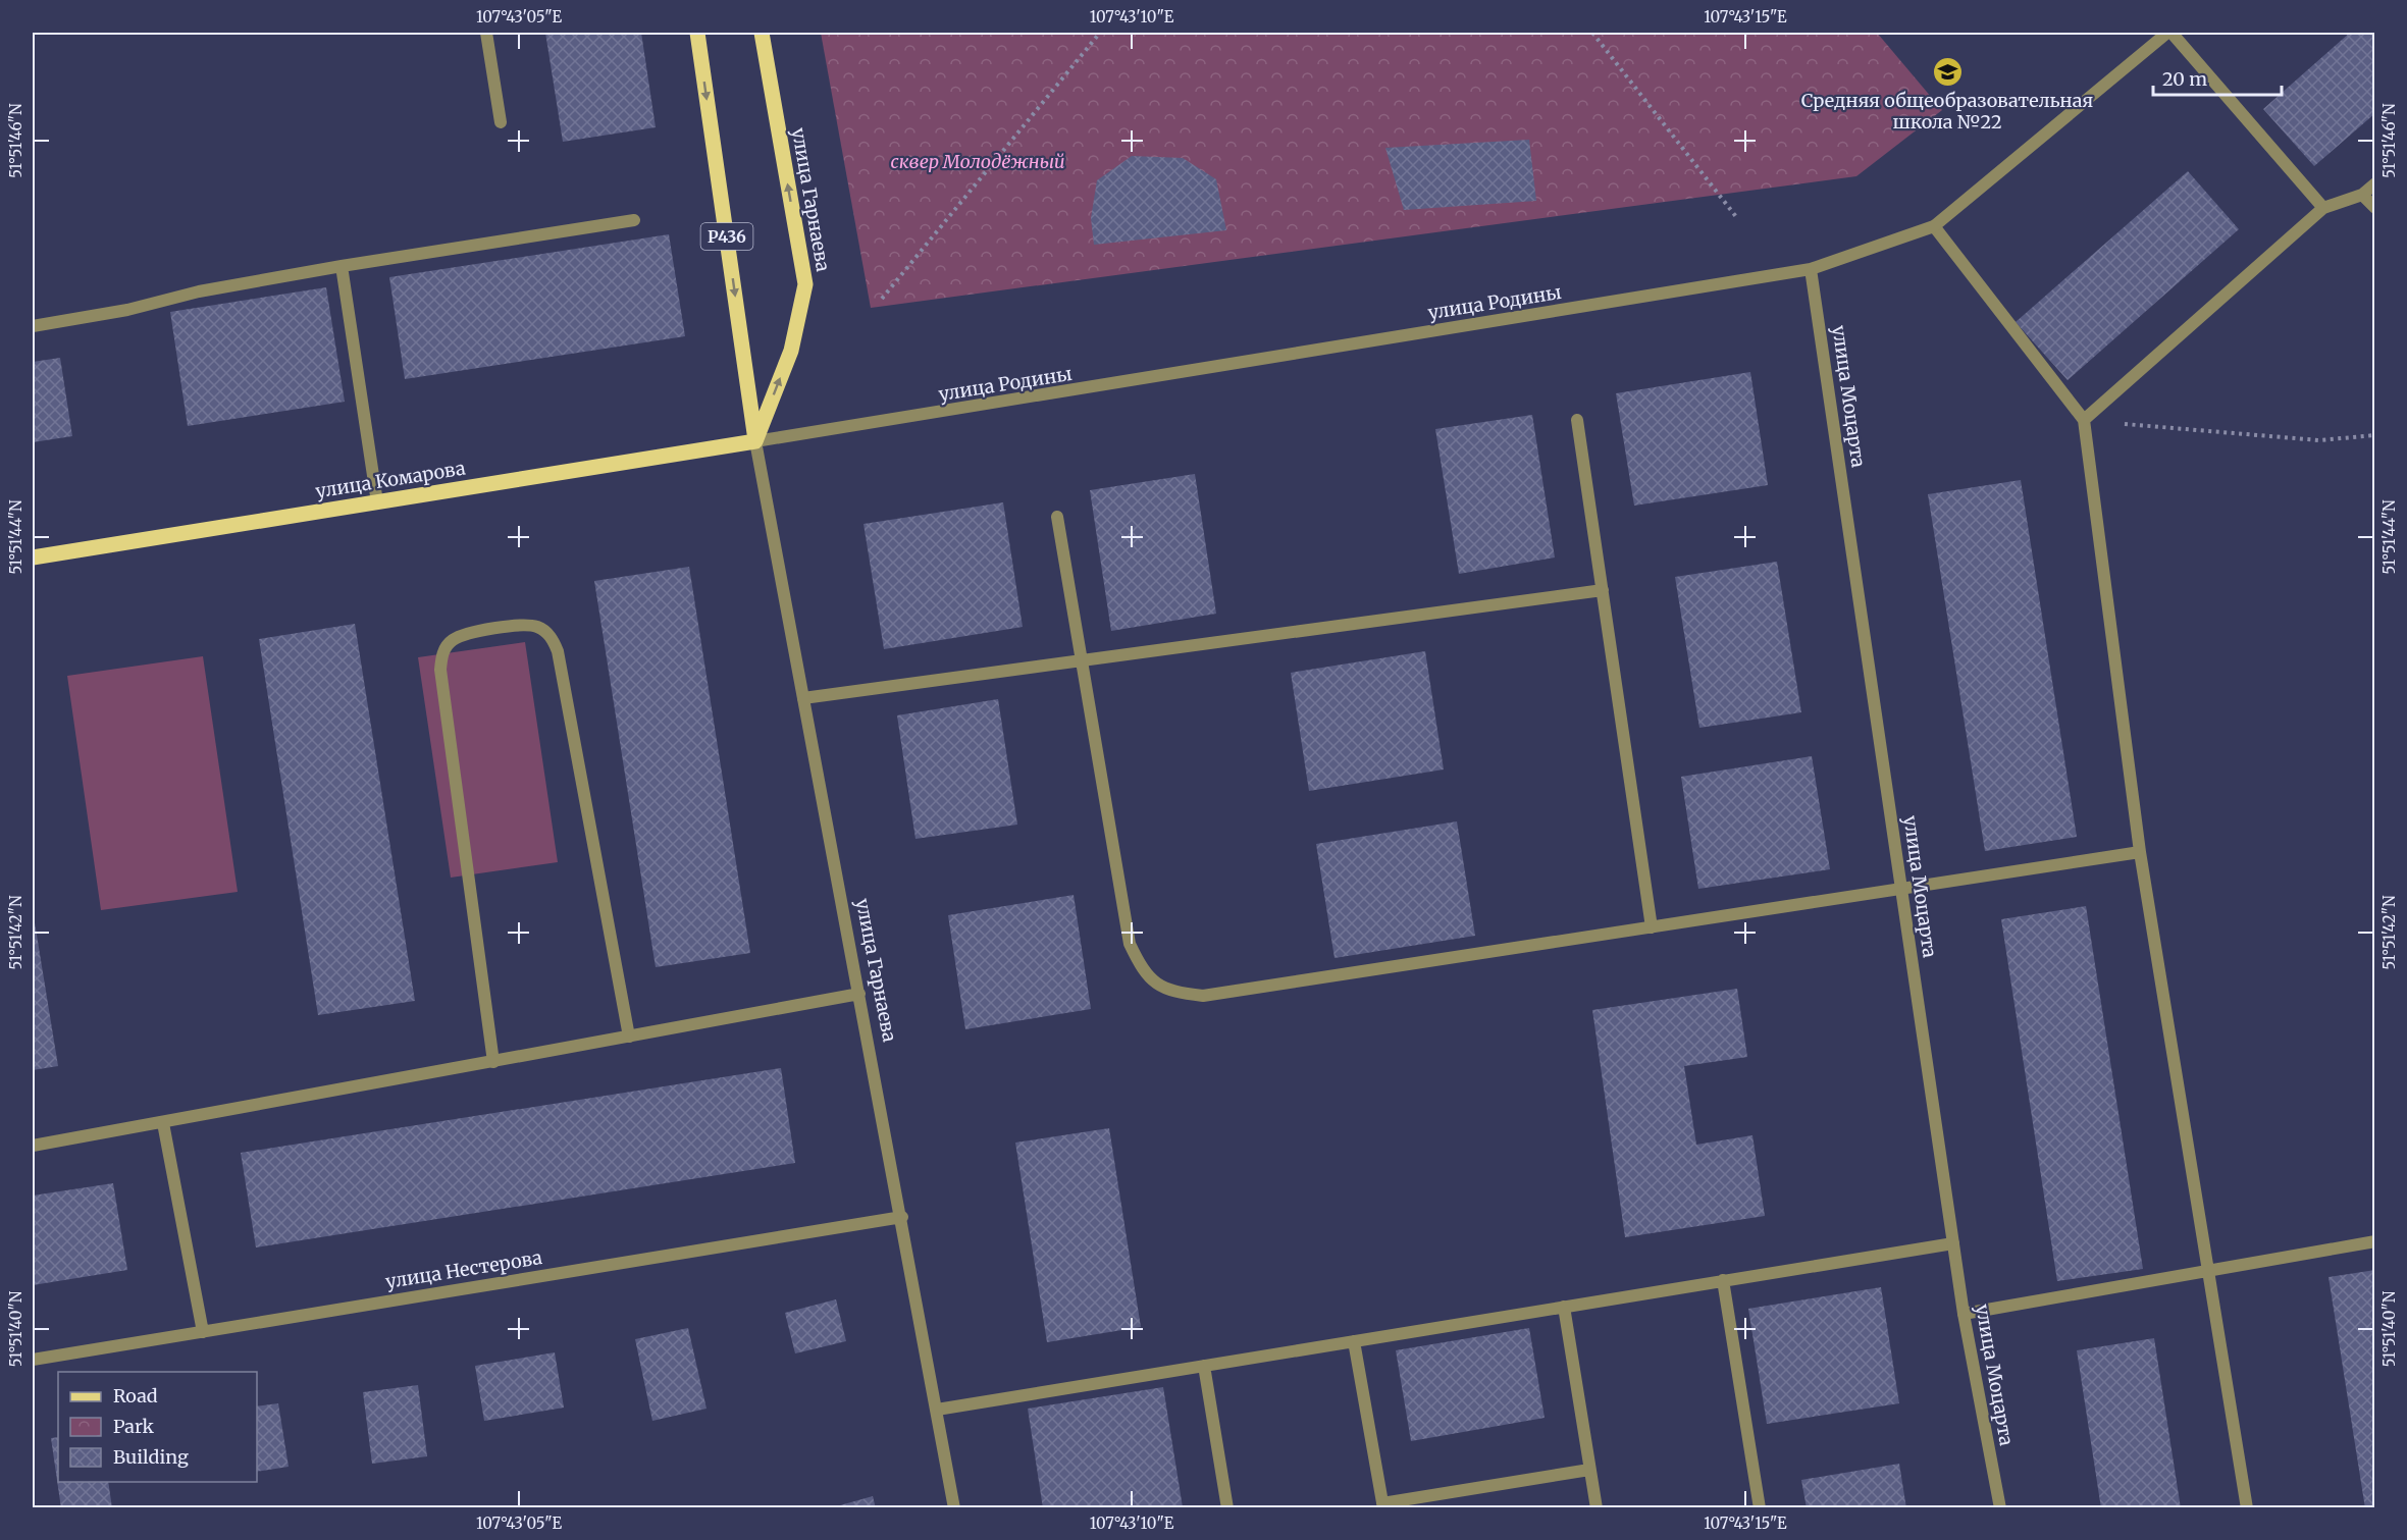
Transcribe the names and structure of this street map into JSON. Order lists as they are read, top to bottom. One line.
{"streets":{"main road":["улица Гарнаева","P436","улица Комарова"],"street":["улица Родины","улица Моцарта","улица Нестерова"]},"crossings":[["улица Гарнаева","улица Родины"],["улица Гарнаева","улица Комарова"],["улица Гарнаева","улица Нестерова"],["улица Родины","улица Моцарта"],["улица Родины","улица Комарова"]],"parks":["сквер Молодёжный"],"places":{"school or university":["Средняя общеобразовательная школа №22"]},"legend":["Road","Park","Building"],"scale_bar":"20 m","coordinates":["107°43'05\"E","107°43'10\"E","107°43'15\"E","51°51'46\"N","51°51'44\"N","51°51'42\"N","51°51'40\"N"]}
